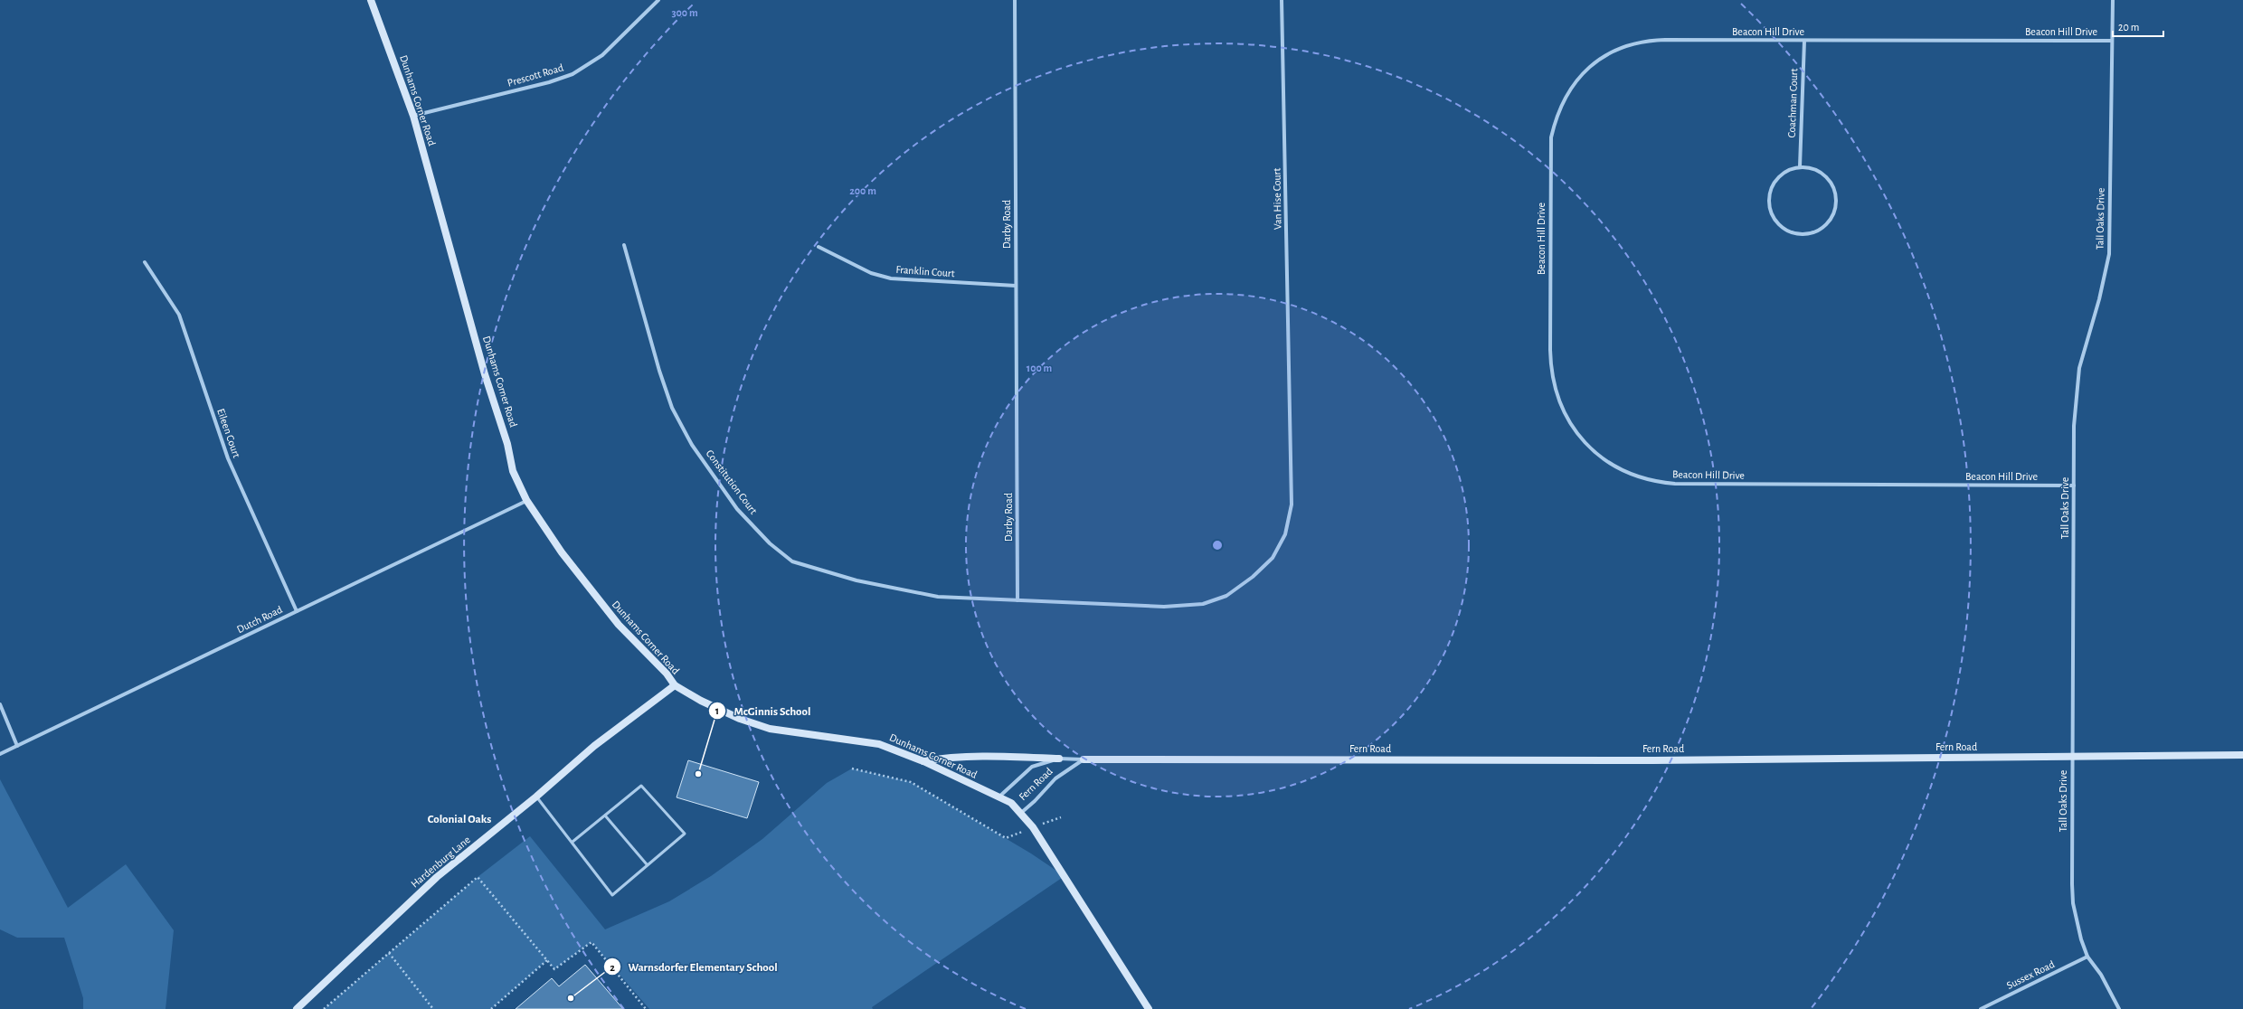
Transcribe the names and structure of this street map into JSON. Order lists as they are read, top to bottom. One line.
{"streets":{"street":["Beacon Hill Drive","Prescott Road","Dunhams Corner Road","Coachman Court","Van Hise Court","Tall Oaks Drive","Darby Road","Franklin Court","Eileen Court","Constitution Court","Dutch Road","Fern Road","Hardenburg Lane","Sussex Road"]},"crossings":[["Beacon Hill Drive","Coachman Court"],["Beacon Hill Drive","Tall Oaks Drive"],["Prescott Road","Dunhams Corner Road"],["Dunhams Corner Road","Dutch Road"],["Dunhams Corner Road","Fern Road"],["Dunhams Corner Road","Hardenburg Lane"],["Van Hise Court","Darby Road"],["Van Hise Court","Constitution Court"],["Tall Oaks Drive","Fern Road"],["Tall Oaks Drive","Sussex Road"],["Darby Road","Franklin Court"],["Darby Road","Constitution Court"],["Eileen Court","Dutch Road"]],"districts":["Colonial Oaks"],"places":["McGinnis School","Warnsdorfer Elementary School"],"scale_bar":"20 m","rings":["300 m","200 m","100 m"]}
